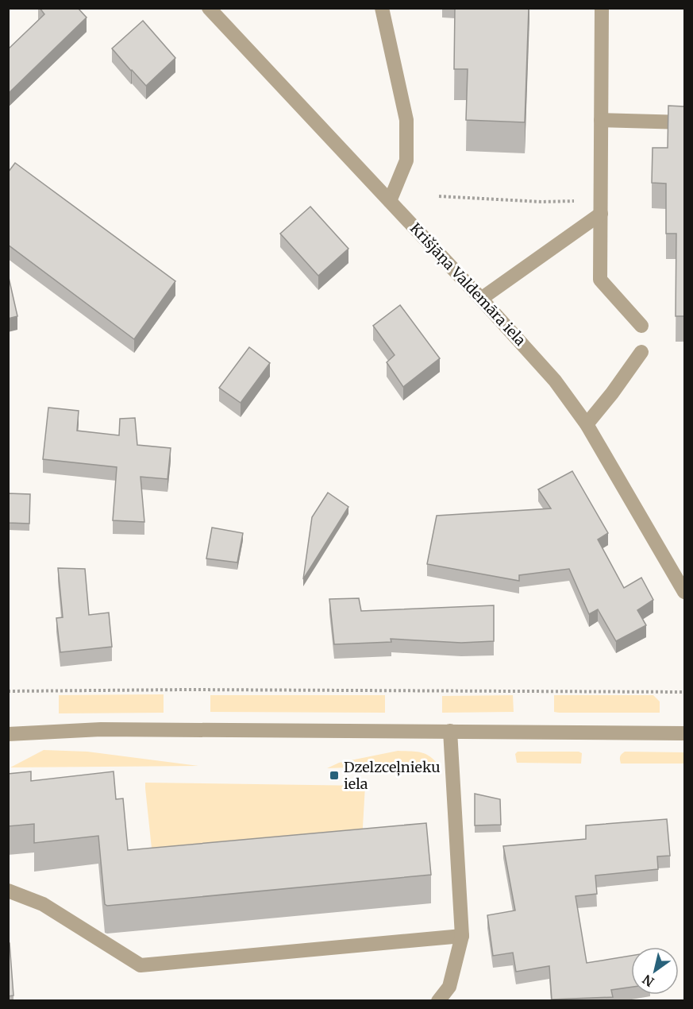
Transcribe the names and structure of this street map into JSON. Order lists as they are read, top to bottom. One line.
{"streets":{"street":["Krišjāņa Valdemāra iela"]},"places":{"transit":["Dzelzceļnieku iela"]},"north":"bottom left"}
